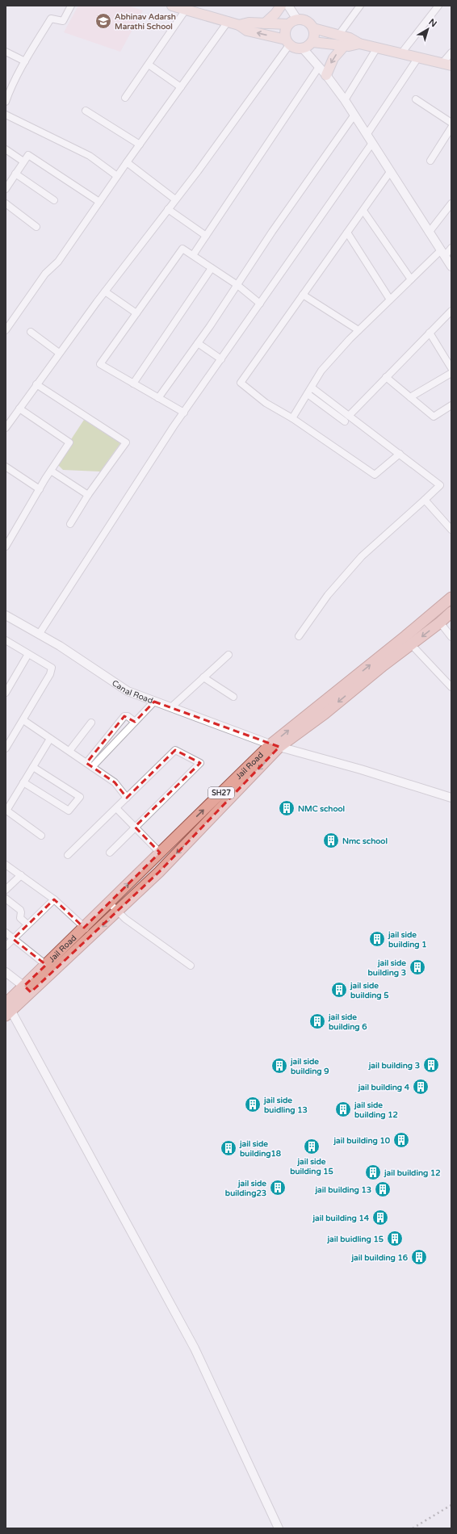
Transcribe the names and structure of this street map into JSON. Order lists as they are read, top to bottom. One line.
{"streets":{"main road":["Jail Road","SH27"],"street":["Canal Road"]},"crossings":[["Canal Road","Jail Road"]],"places":{"school or university":["Abhinav Adarsh Marathi School"],"building":["NMC school","Nmc school","jail side building 1","jail side building 3","jail side building 5","jail side building 6","jail building 3","jail side building 9","jail building 4","jail side buidling 13","jail side building 12","jail building 10","jail side building 15","jail side building18","jail building 12","jail side building23","jail building 13","jail building 14","jail buidling 15","jail building 16"]},"north":"top right"}
